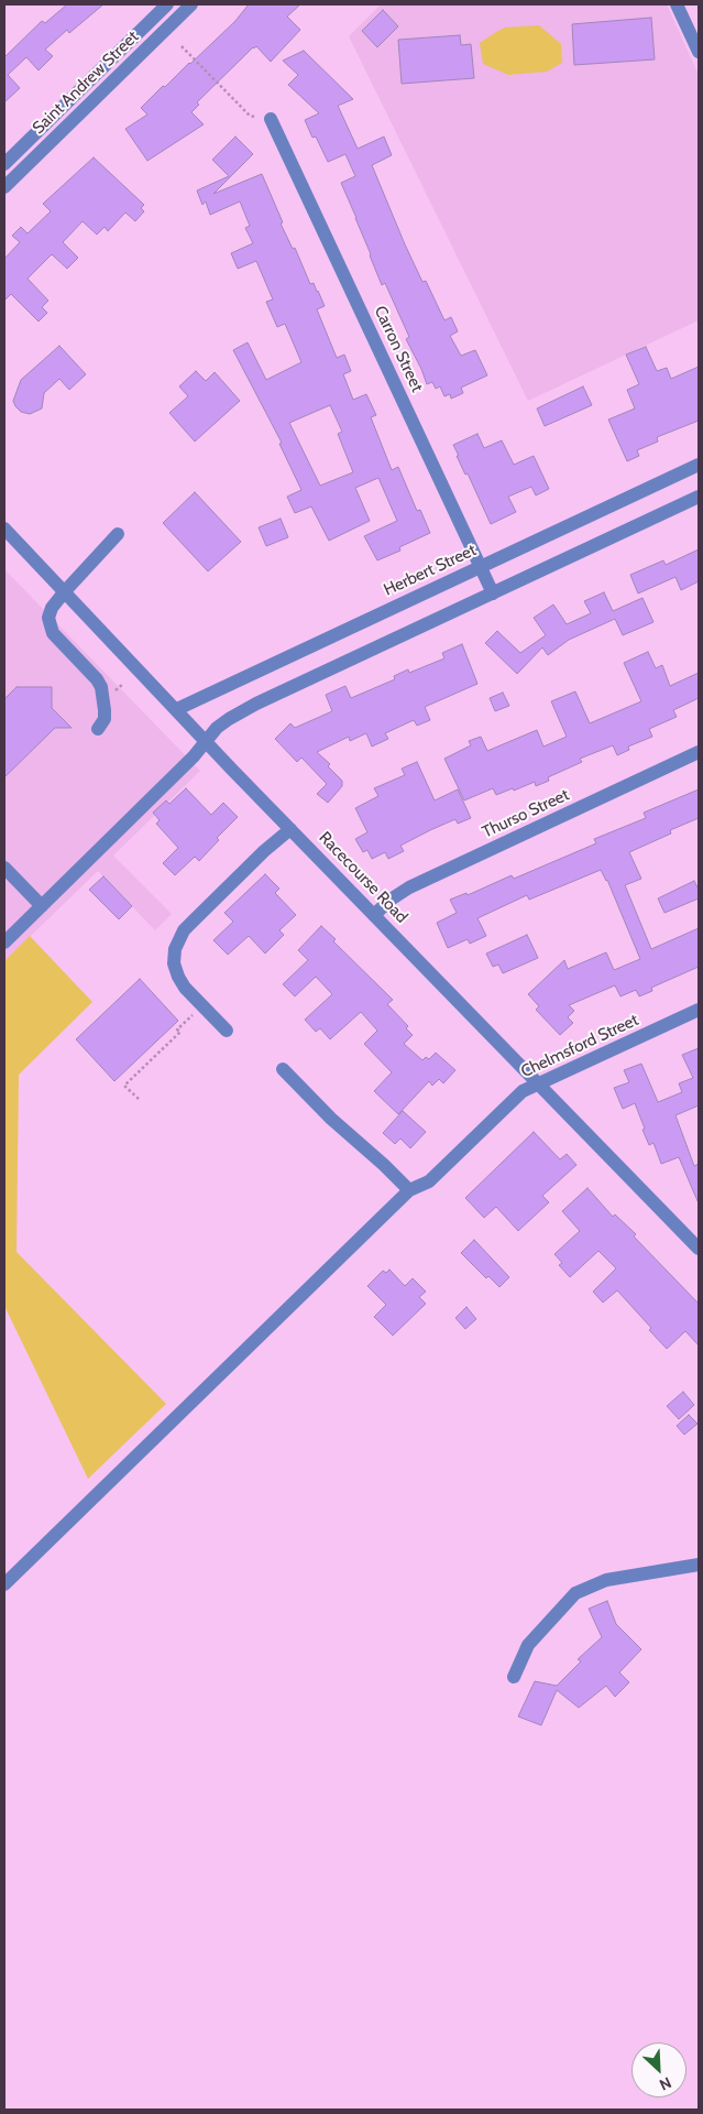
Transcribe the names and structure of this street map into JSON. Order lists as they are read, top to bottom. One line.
{"streets":{"street":["Saint Andrew Street","Carron Street","Herbert Street","Thurso Street","Racecourse Road","Chelmsford Street"]},"crossings":[["Carron Street","Herbert Street"],["Herbert Street","Racecourse Road"],["Thurso Street","Racecourse Road"],["Racecourse Road","Chelmsford Street"]],"north":"bottom right"}
